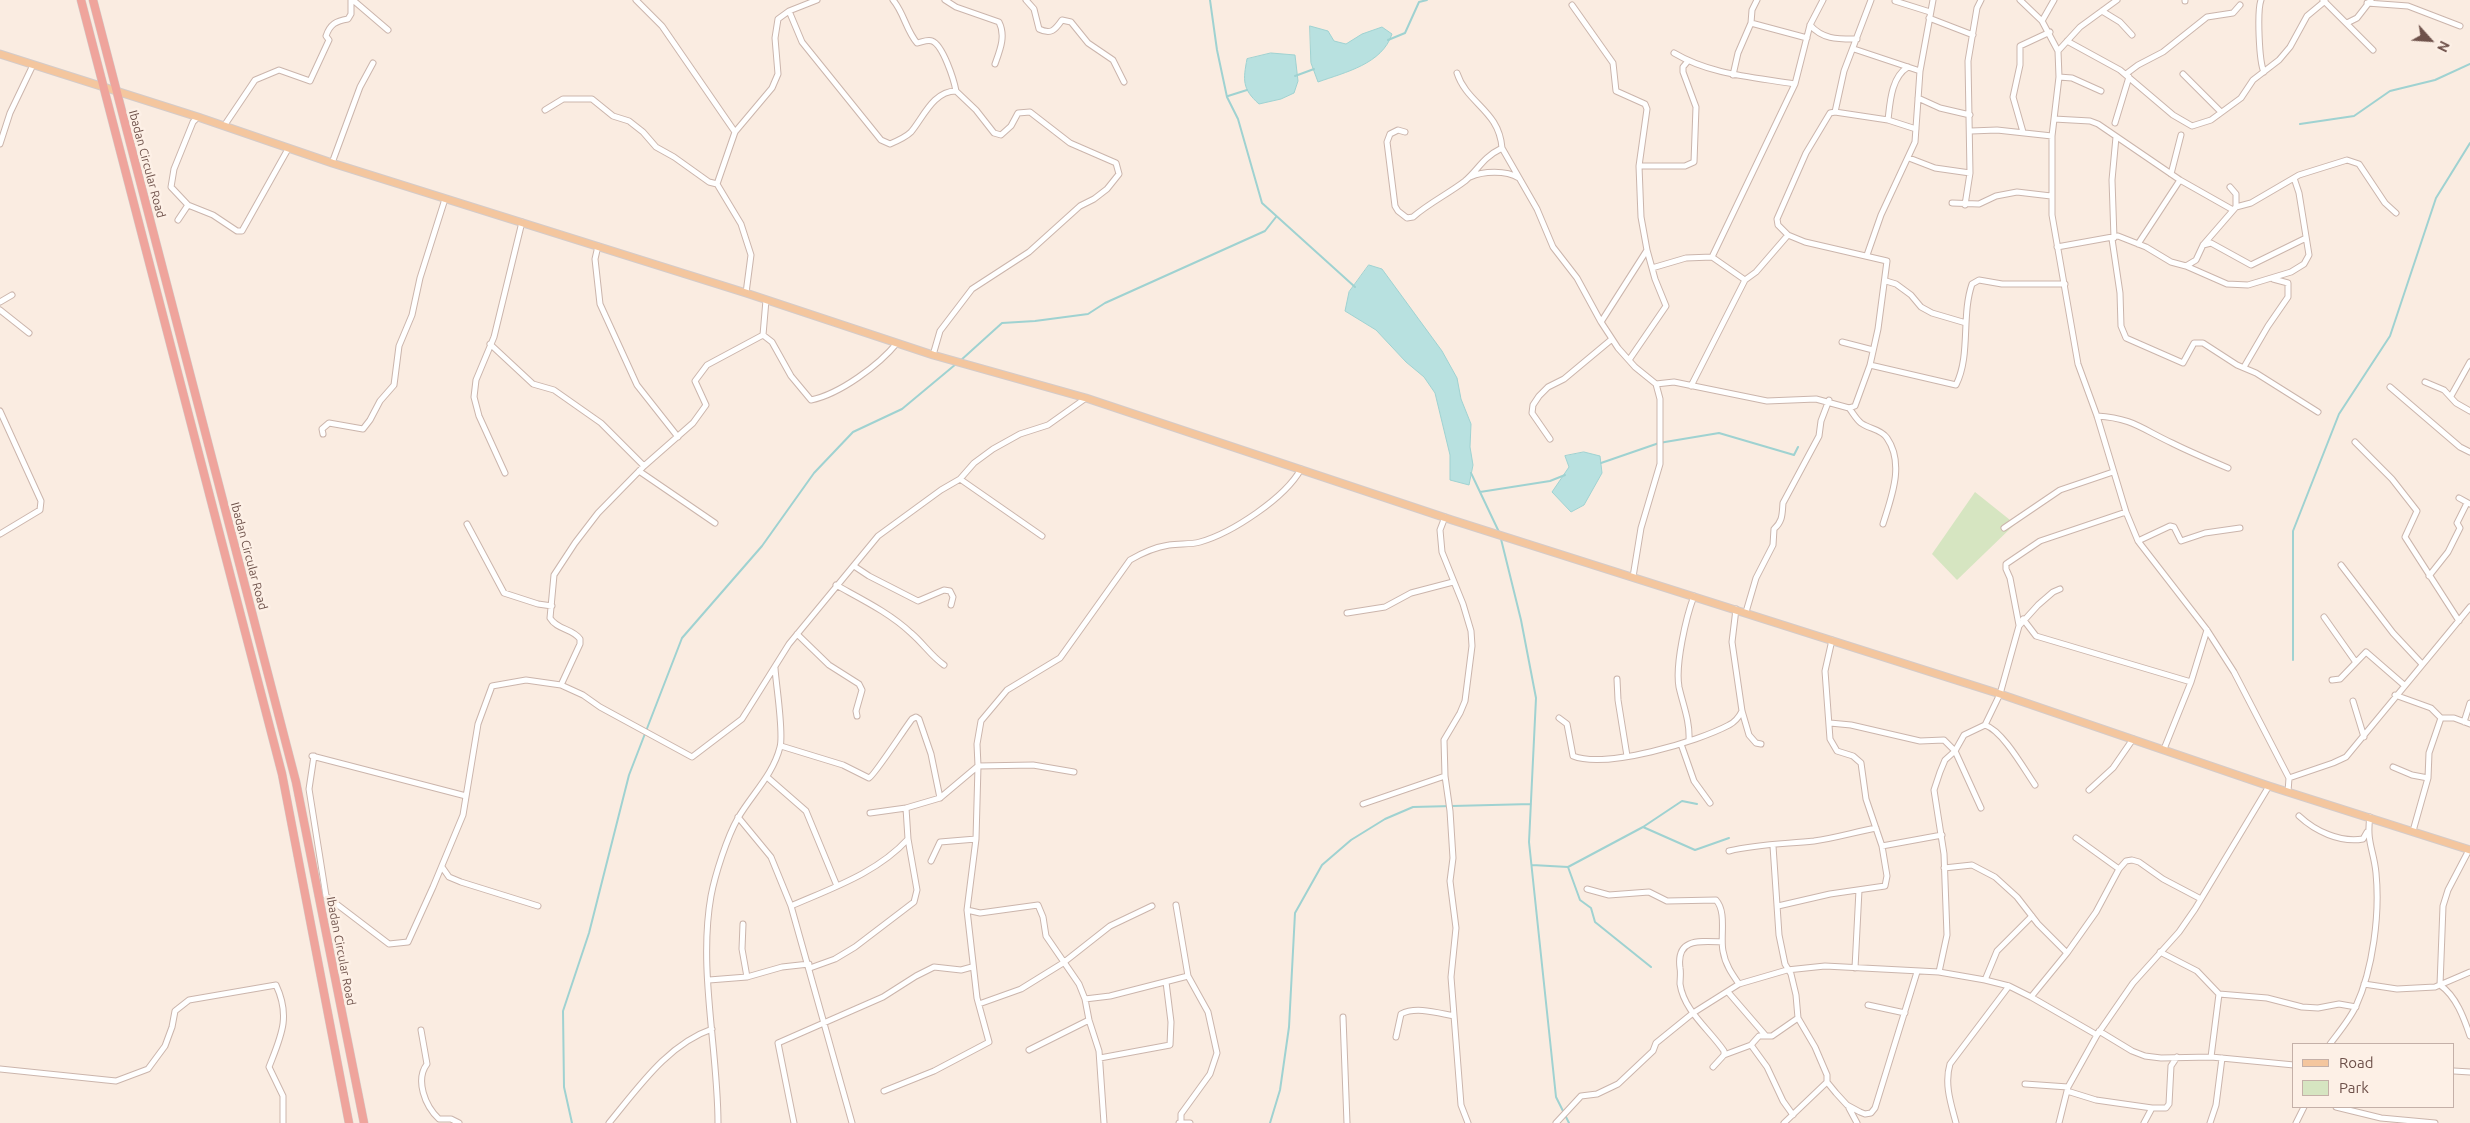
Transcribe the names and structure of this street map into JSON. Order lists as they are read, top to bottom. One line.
{"streets":{"highway":["Ibadan Circular Road"]},"legend":["Road","Park"],"north":"bottom right"}
